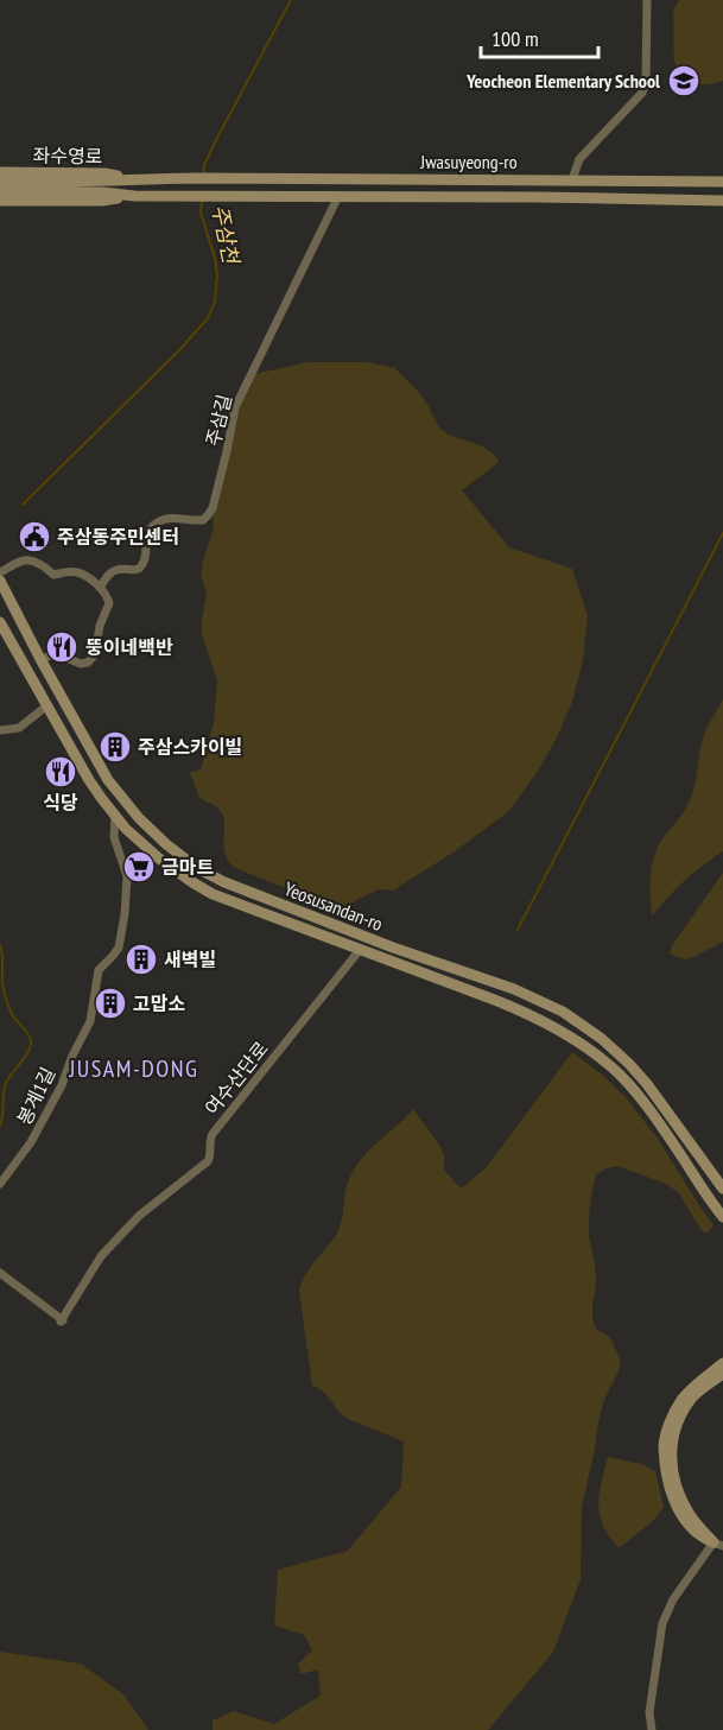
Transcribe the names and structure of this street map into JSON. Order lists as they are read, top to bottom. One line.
{"streets":{"street":["좌수영로","Jwasuyeong-ro","주삼길","Yeosusandan-ro","여수산단로","봉계1길"]},"crossings":[["좌수영로","Jwasuyeong-ro"],["Jwasuyeong-ro","주삼길"],["Yeosusandan-ro","여수산단로"],["Yeosusandan-ro","봉계1길"]],"districts":["JUSAM-DONG"],"water":["주삼천"],"places":{"school or university":["Yeocheon Elementary School"],"public building":["주삼동주민센터"],"restaurant":["뚱이네백반","식당"],"building":["주삼스카이빌","새벽빌","고맙소"],"supermarket":["금마트"]},"scale_bar":"100 m"}
